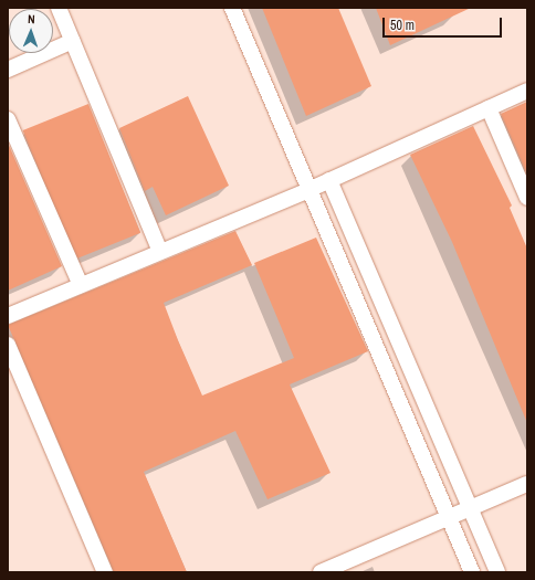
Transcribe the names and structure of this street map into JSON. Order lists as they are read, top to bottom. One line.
{"scale_bar":"50 m","north":"top"}
